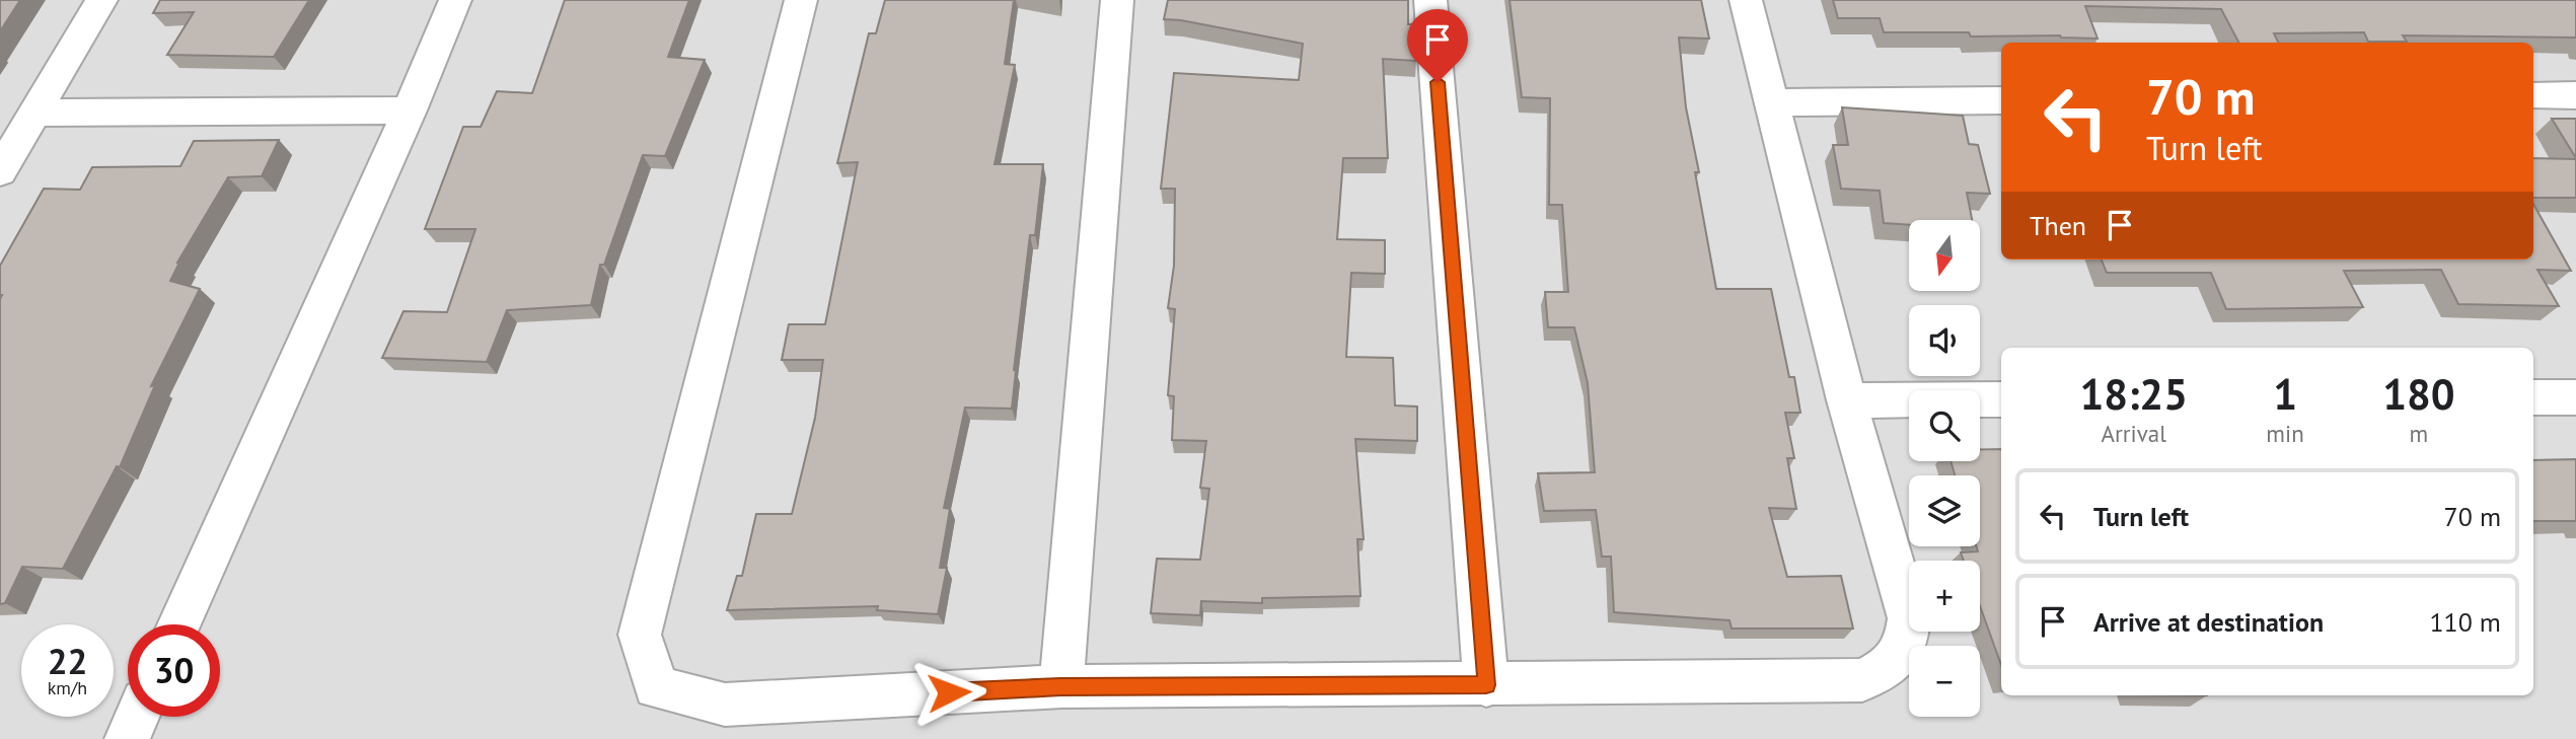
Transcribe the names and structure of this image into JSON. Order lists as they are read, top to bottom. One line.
{"north":"bottom","page":{"turn":["70 m","Turn left"],"then":"Then","map_buttons":["+","−"],"eta":["18:25","Arrival","1","min","180","m"],"list":[{"name":"Turn left","value":"70 m"},{"name":"Arrive at destination","value":"110 m"}],"speed":"22 km/h","limit":"30"}}
